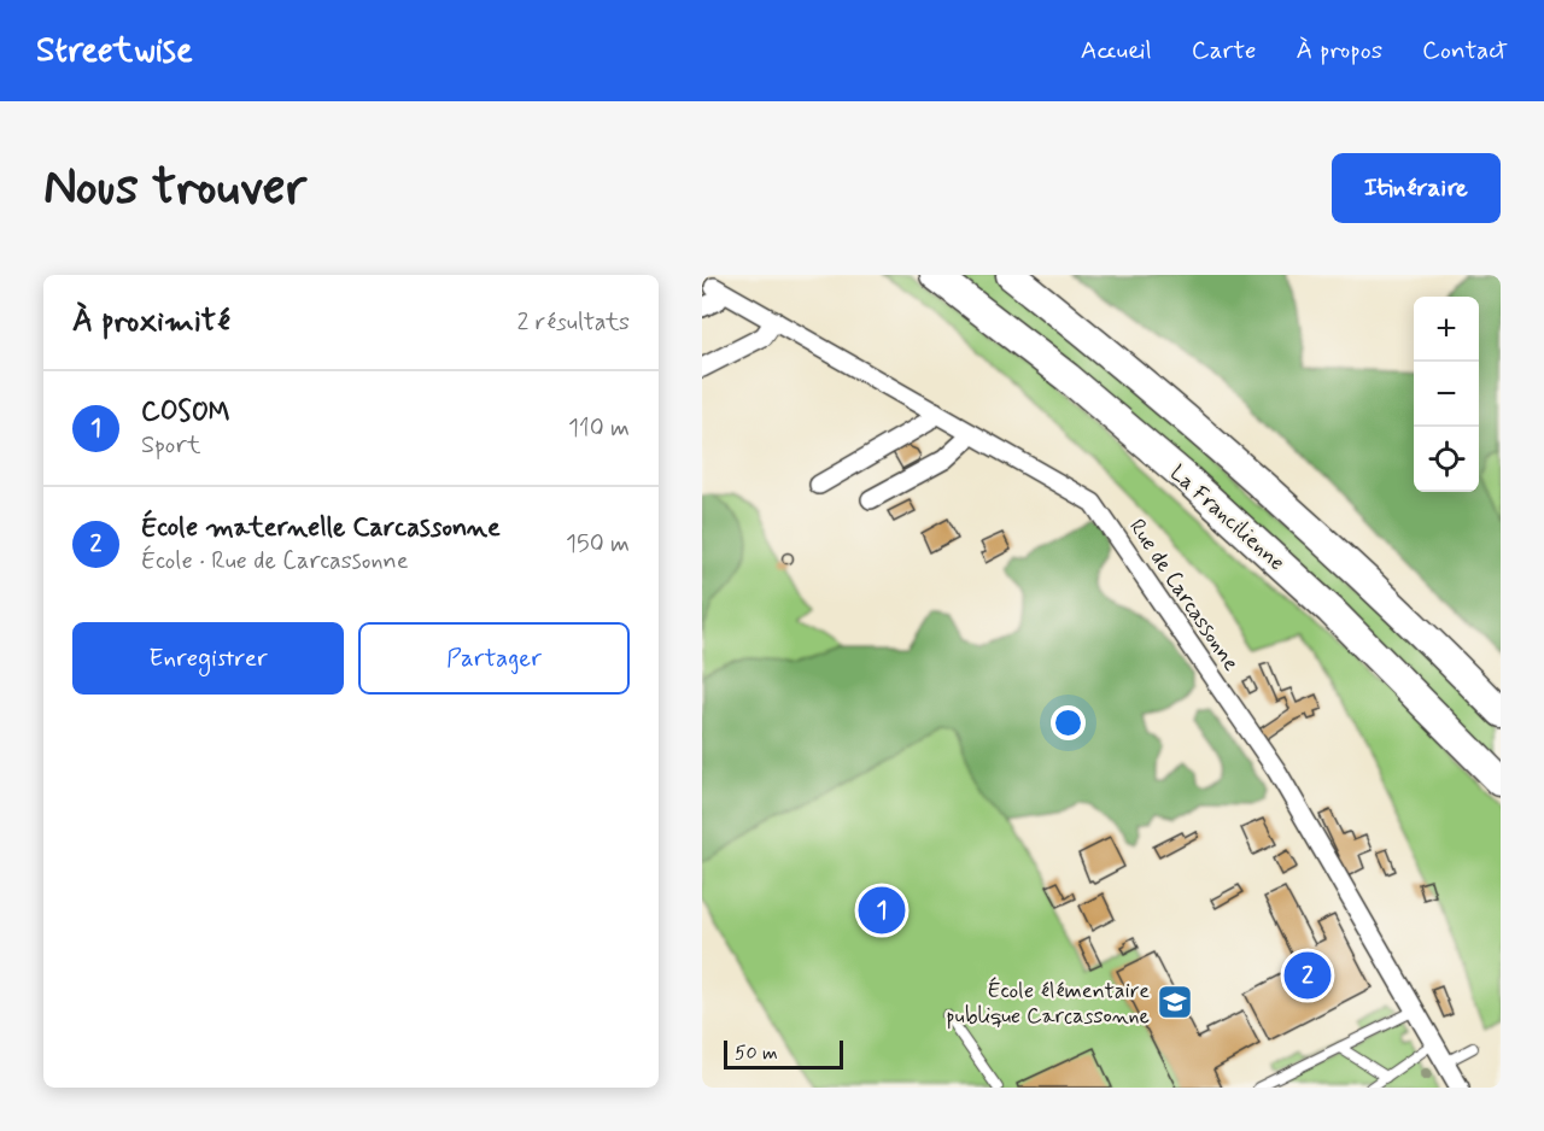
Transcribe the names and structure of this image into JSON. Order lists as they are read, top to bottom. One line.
{"streets":{"highway":["La Francilienne"],"street":["Rue de Carcassonne"]},"places":{"school or university":["École élémentaire publique Carcassonne"]},"scale_bar":"50 m","page":{"header":"Streetwise","nav":["Accueil","Carte","À propos","Contact"],"buttons":["Itinéraire",["Enregistrer","Partager"]],"title":"Nous trouver","heading":["À proximité","2 résultats"],"map_buttons":["+","−"],"list":[{"mark":"1","name":"COSOM","note":"Sport","value":"110 m"},{"mark":"2","name":"École maternelle Carcassonne","note":"École · Rue de Carcassonne","value":"150 m"}],"pins":["1","2"],"scale":"50 m"}}
